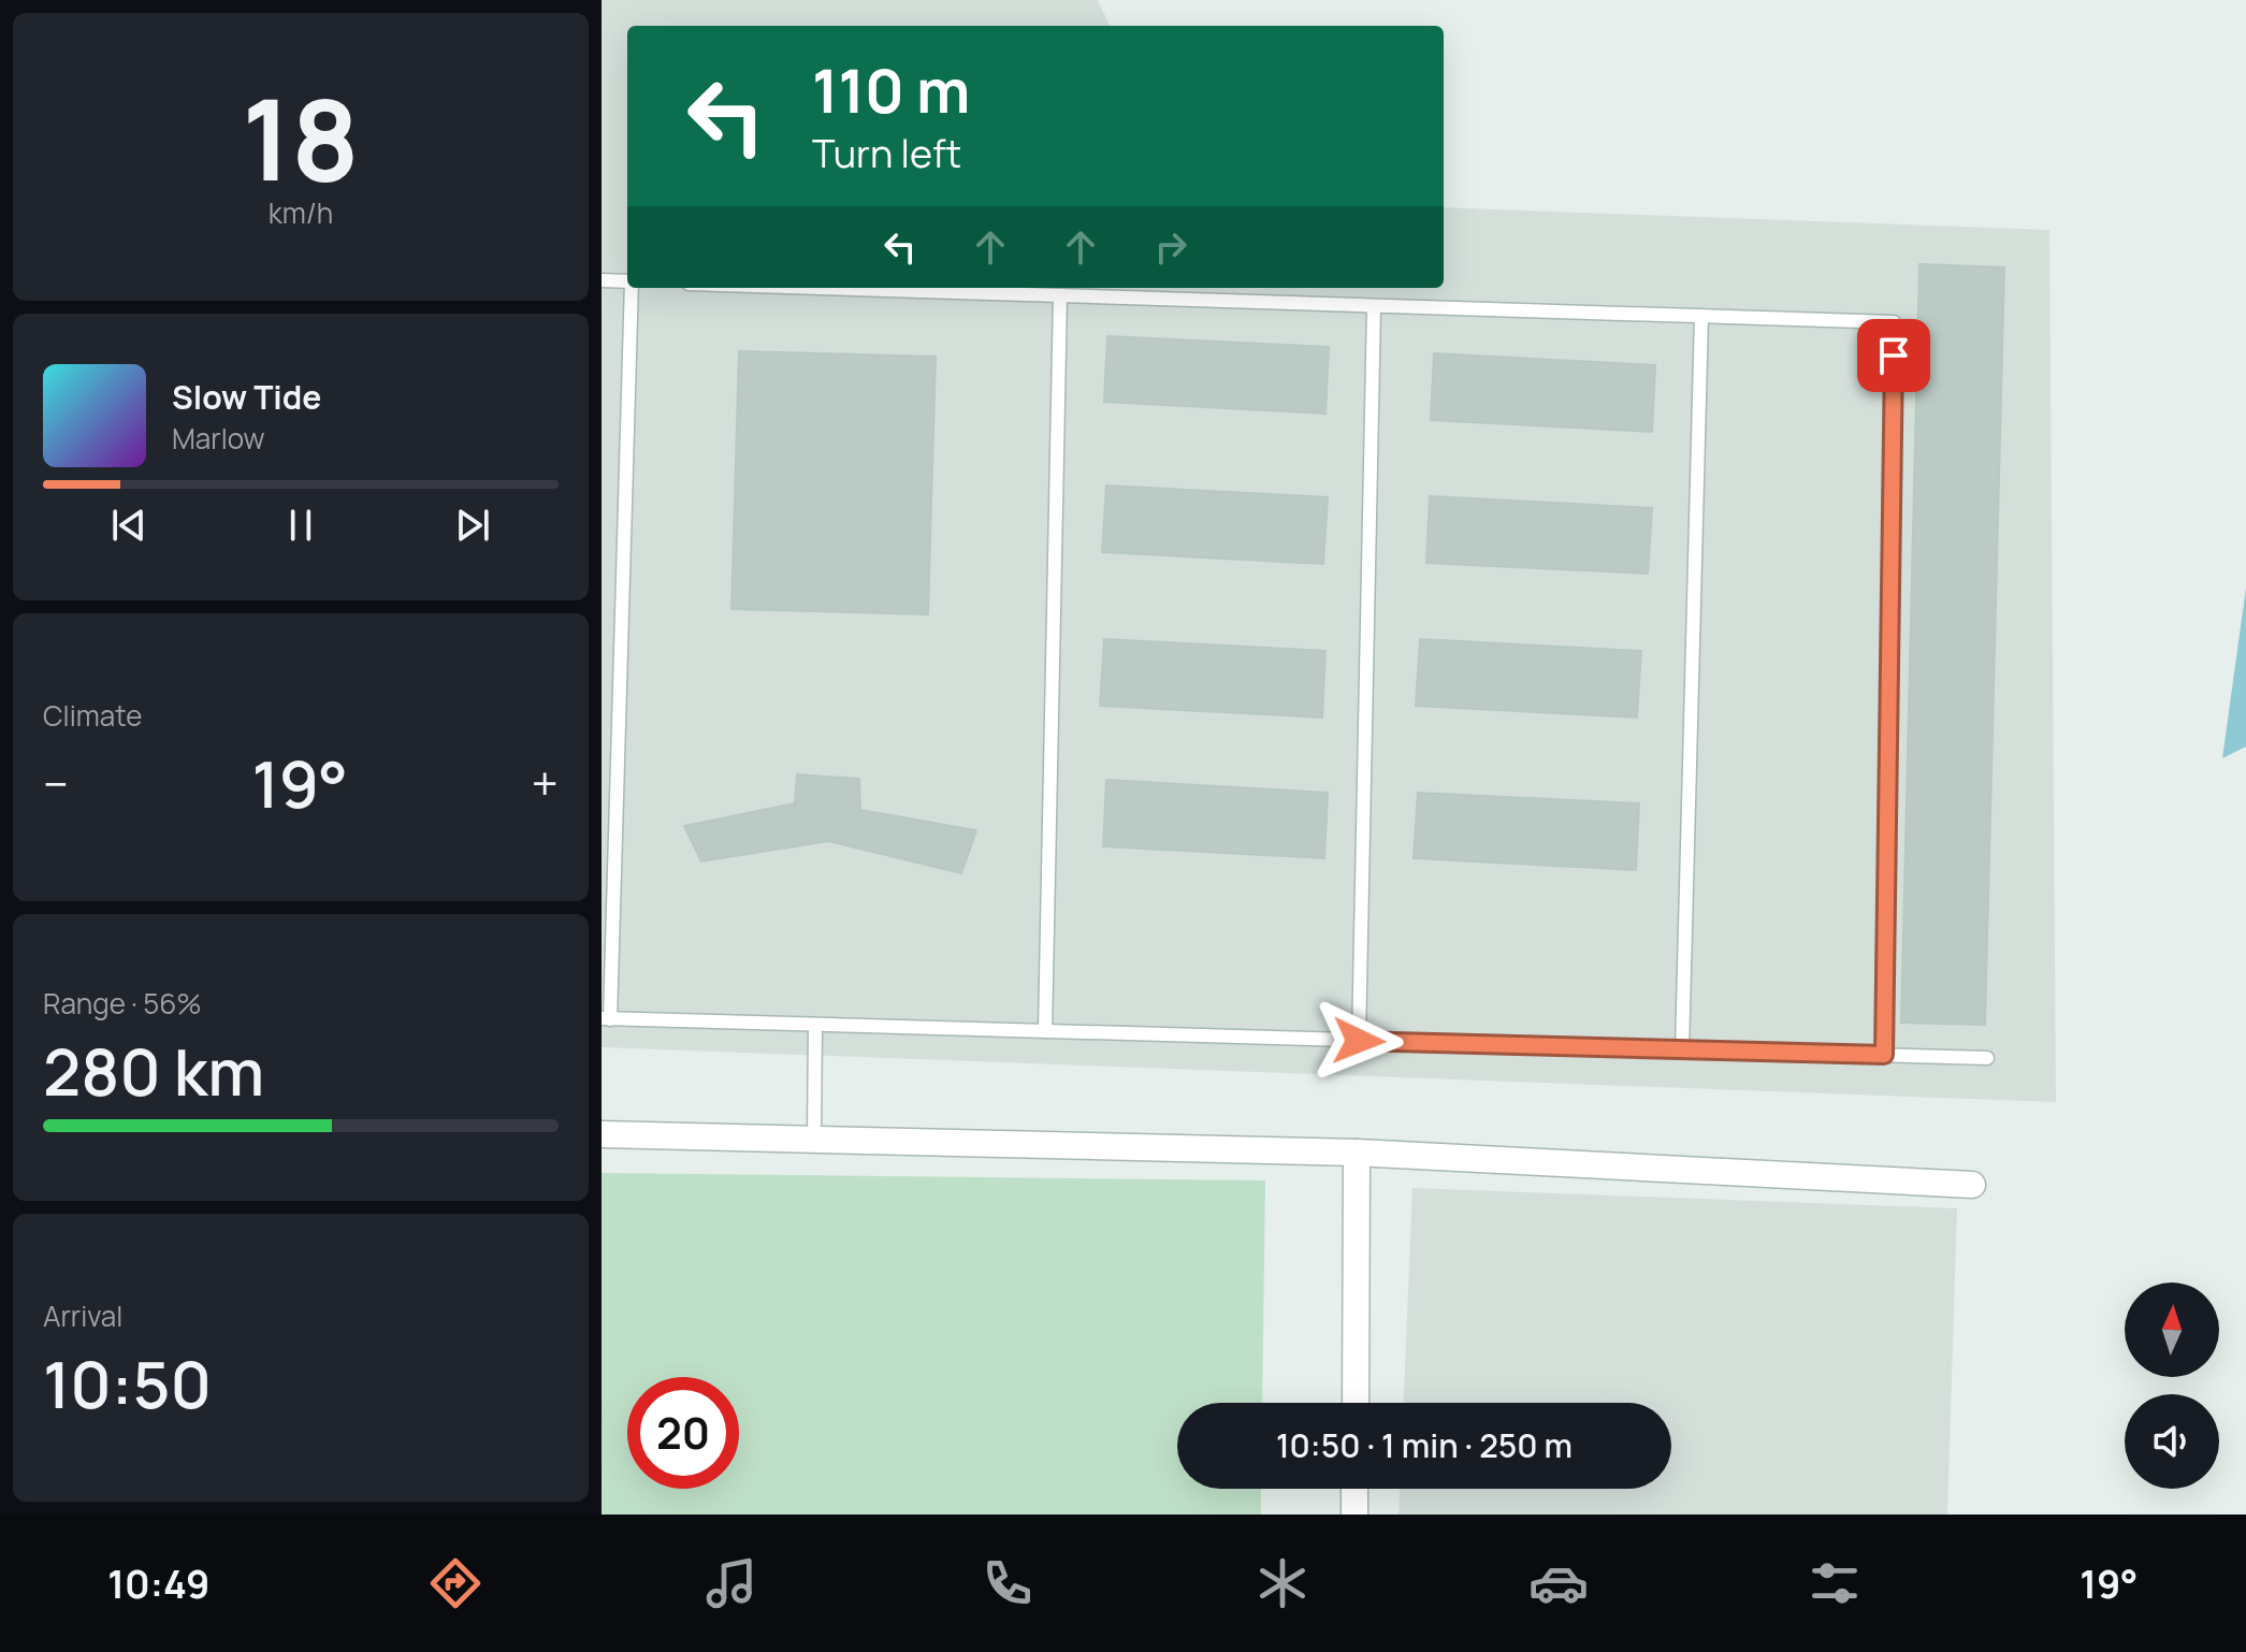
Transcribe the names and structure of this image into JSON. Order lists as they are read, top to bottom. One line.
{"north":"top","page":{"tile":[["18","km/h"],"Climate",["Range · 56%","280 km"],["Arrival","10:50"]],"turn":["110 m","Turn left"],"song":["Slow Tide","Marlow"],"heat":["−","19°","+"],"limit":"20","trip":"10:50 · 1 min · 250 m","tabs":["10:49","19°"]}}
